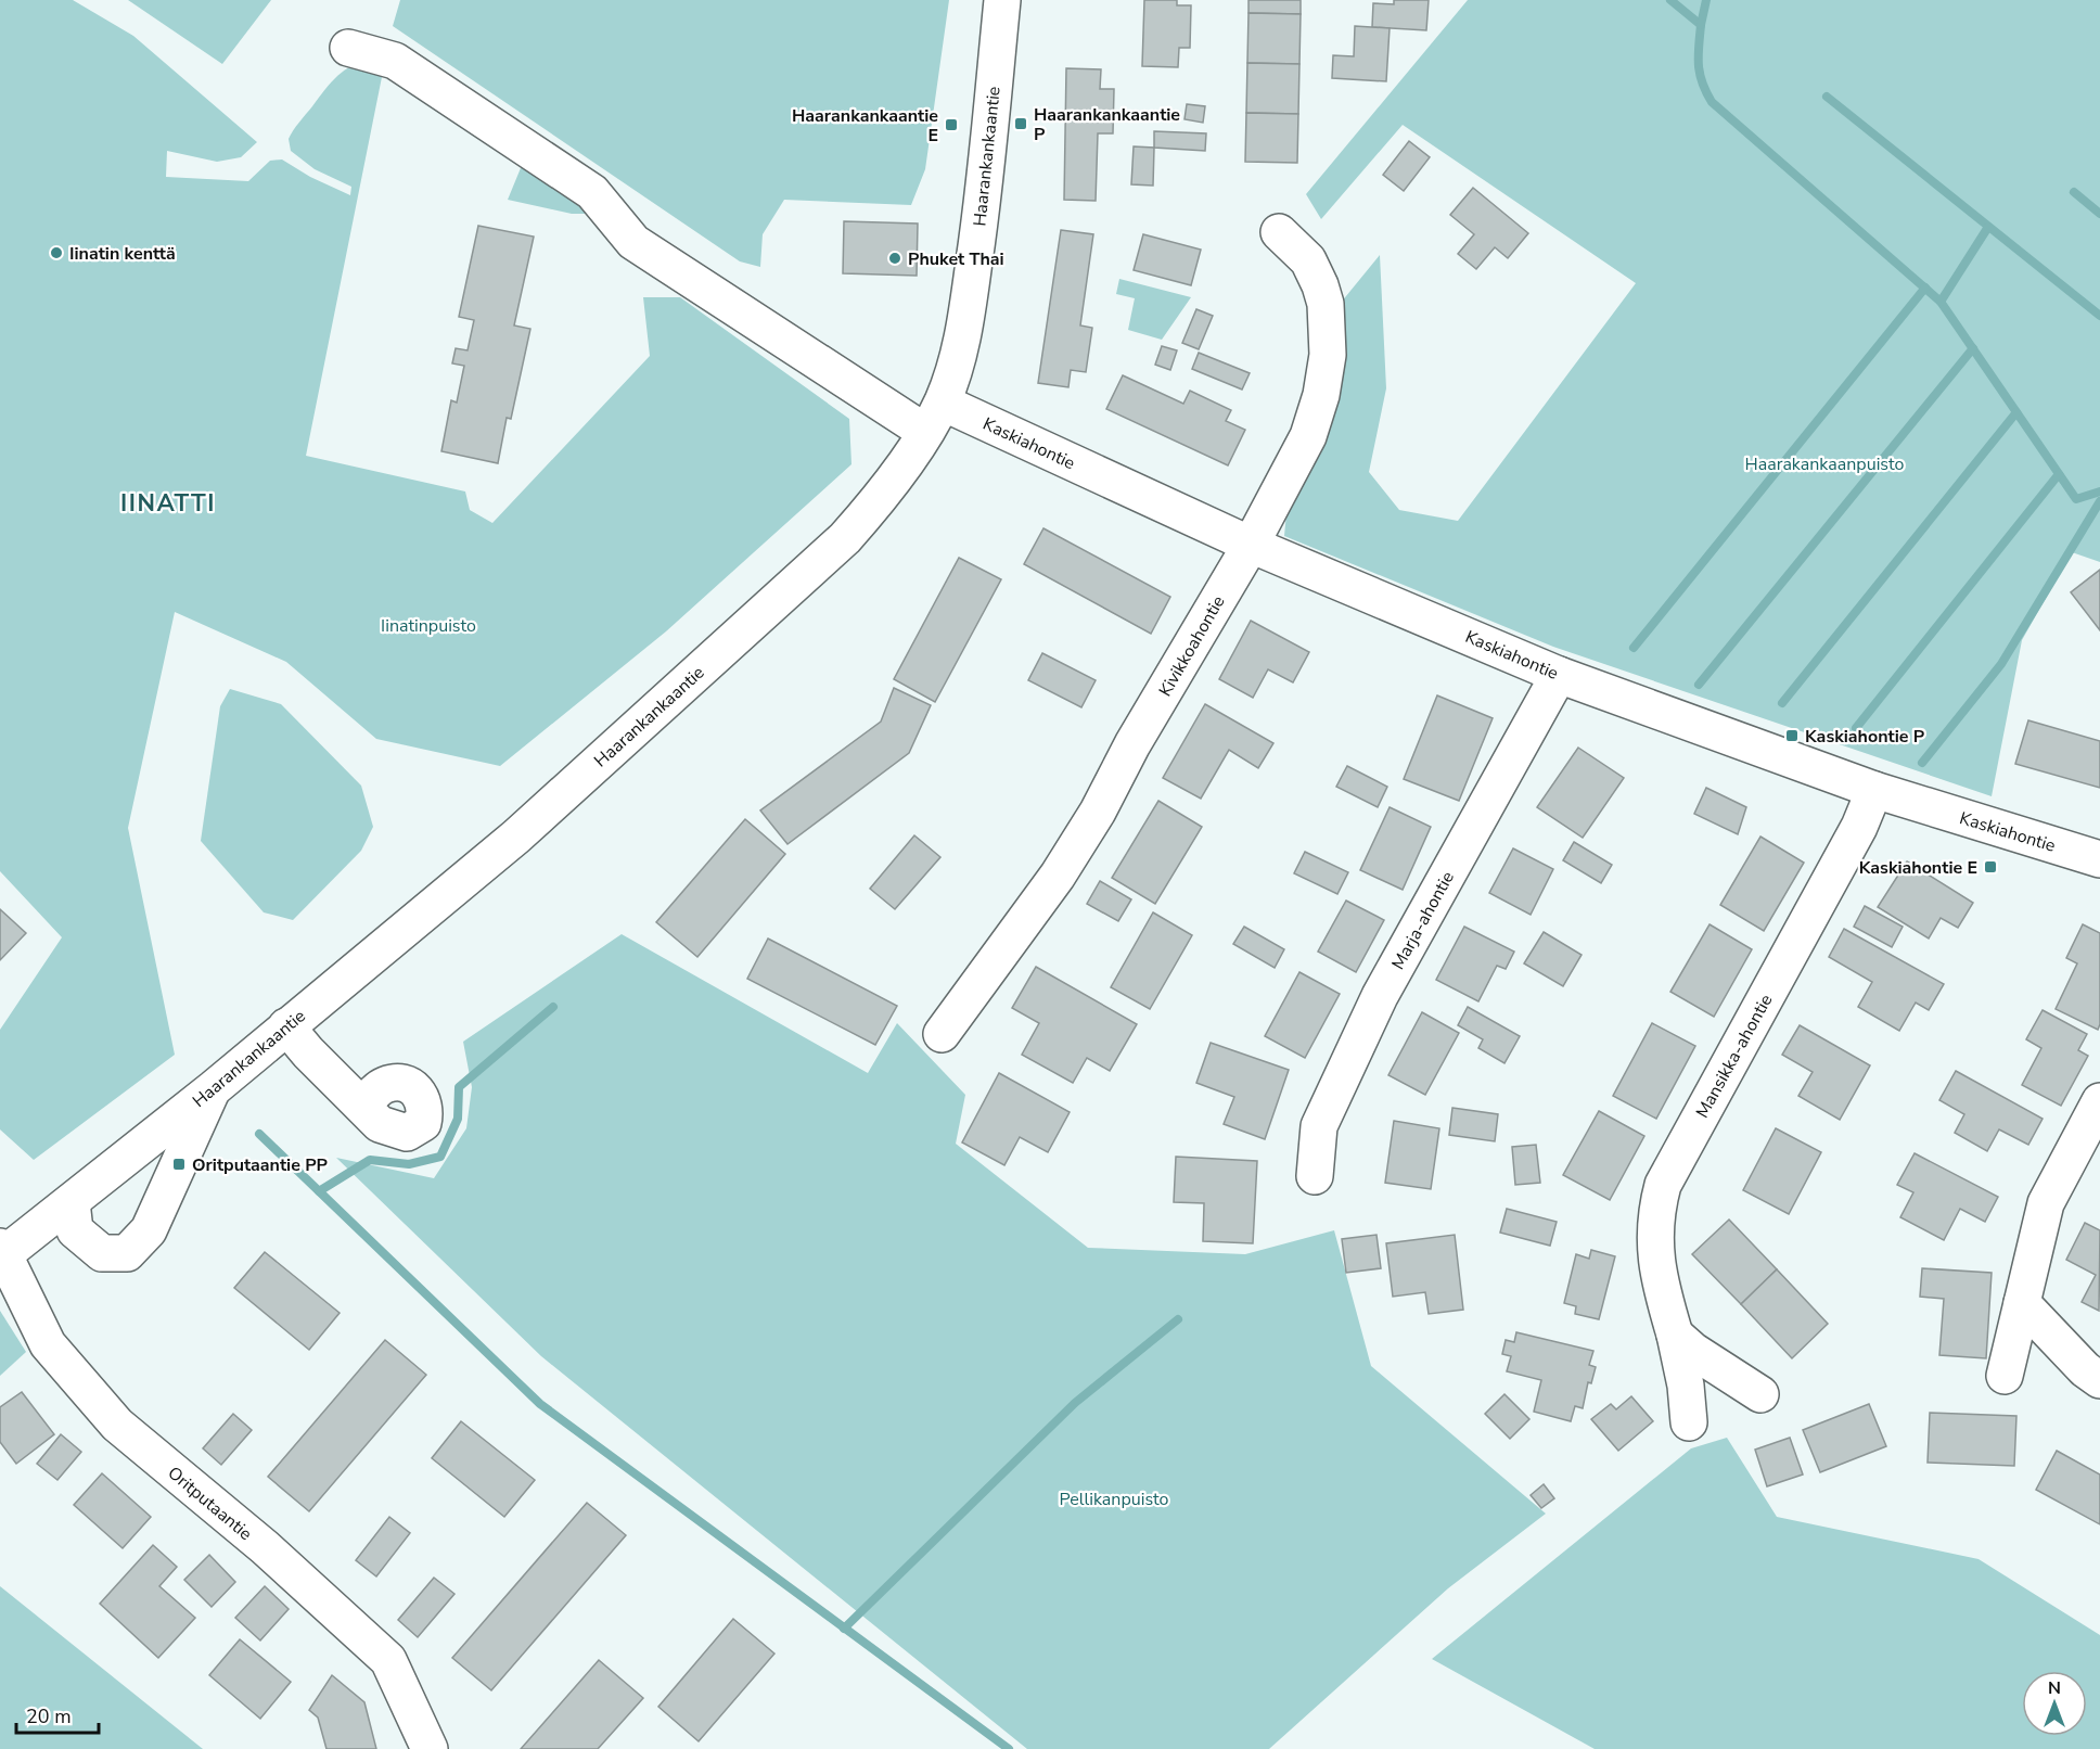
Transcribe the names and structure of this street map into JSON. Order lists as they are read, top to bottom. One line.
{"streets":{"street":["Haarankankaantie","Kaskiahontie","Kivikkoahontie","Marja-ahontie","Mansikka-ahontie","Oritputaantie"]},"crossings":[["Haarankankaantie","Kaskiahontie"],["Haarankankaantie","Oritputaantie"],["Kaskiahontie","Kivikkoahontie"],["Kaskiahontie","Marja-ahontie"],["Kaskiahontie","Mansikka-ahontie"]],"districts":["IINATTI"],"parks":["Haarakankaanpuisto","Iinatinpuisto","Pellikanpuisto"],"places":{"transit":["Haarankankaantie P","Haarankankaantie E","Kaskiahontie P","Kaskiahontie E","Oritputaantie PP"],"other":["Iinatin kenttä","Phuket Thai"]},"scale_bar":"20 m","north":"top"}
